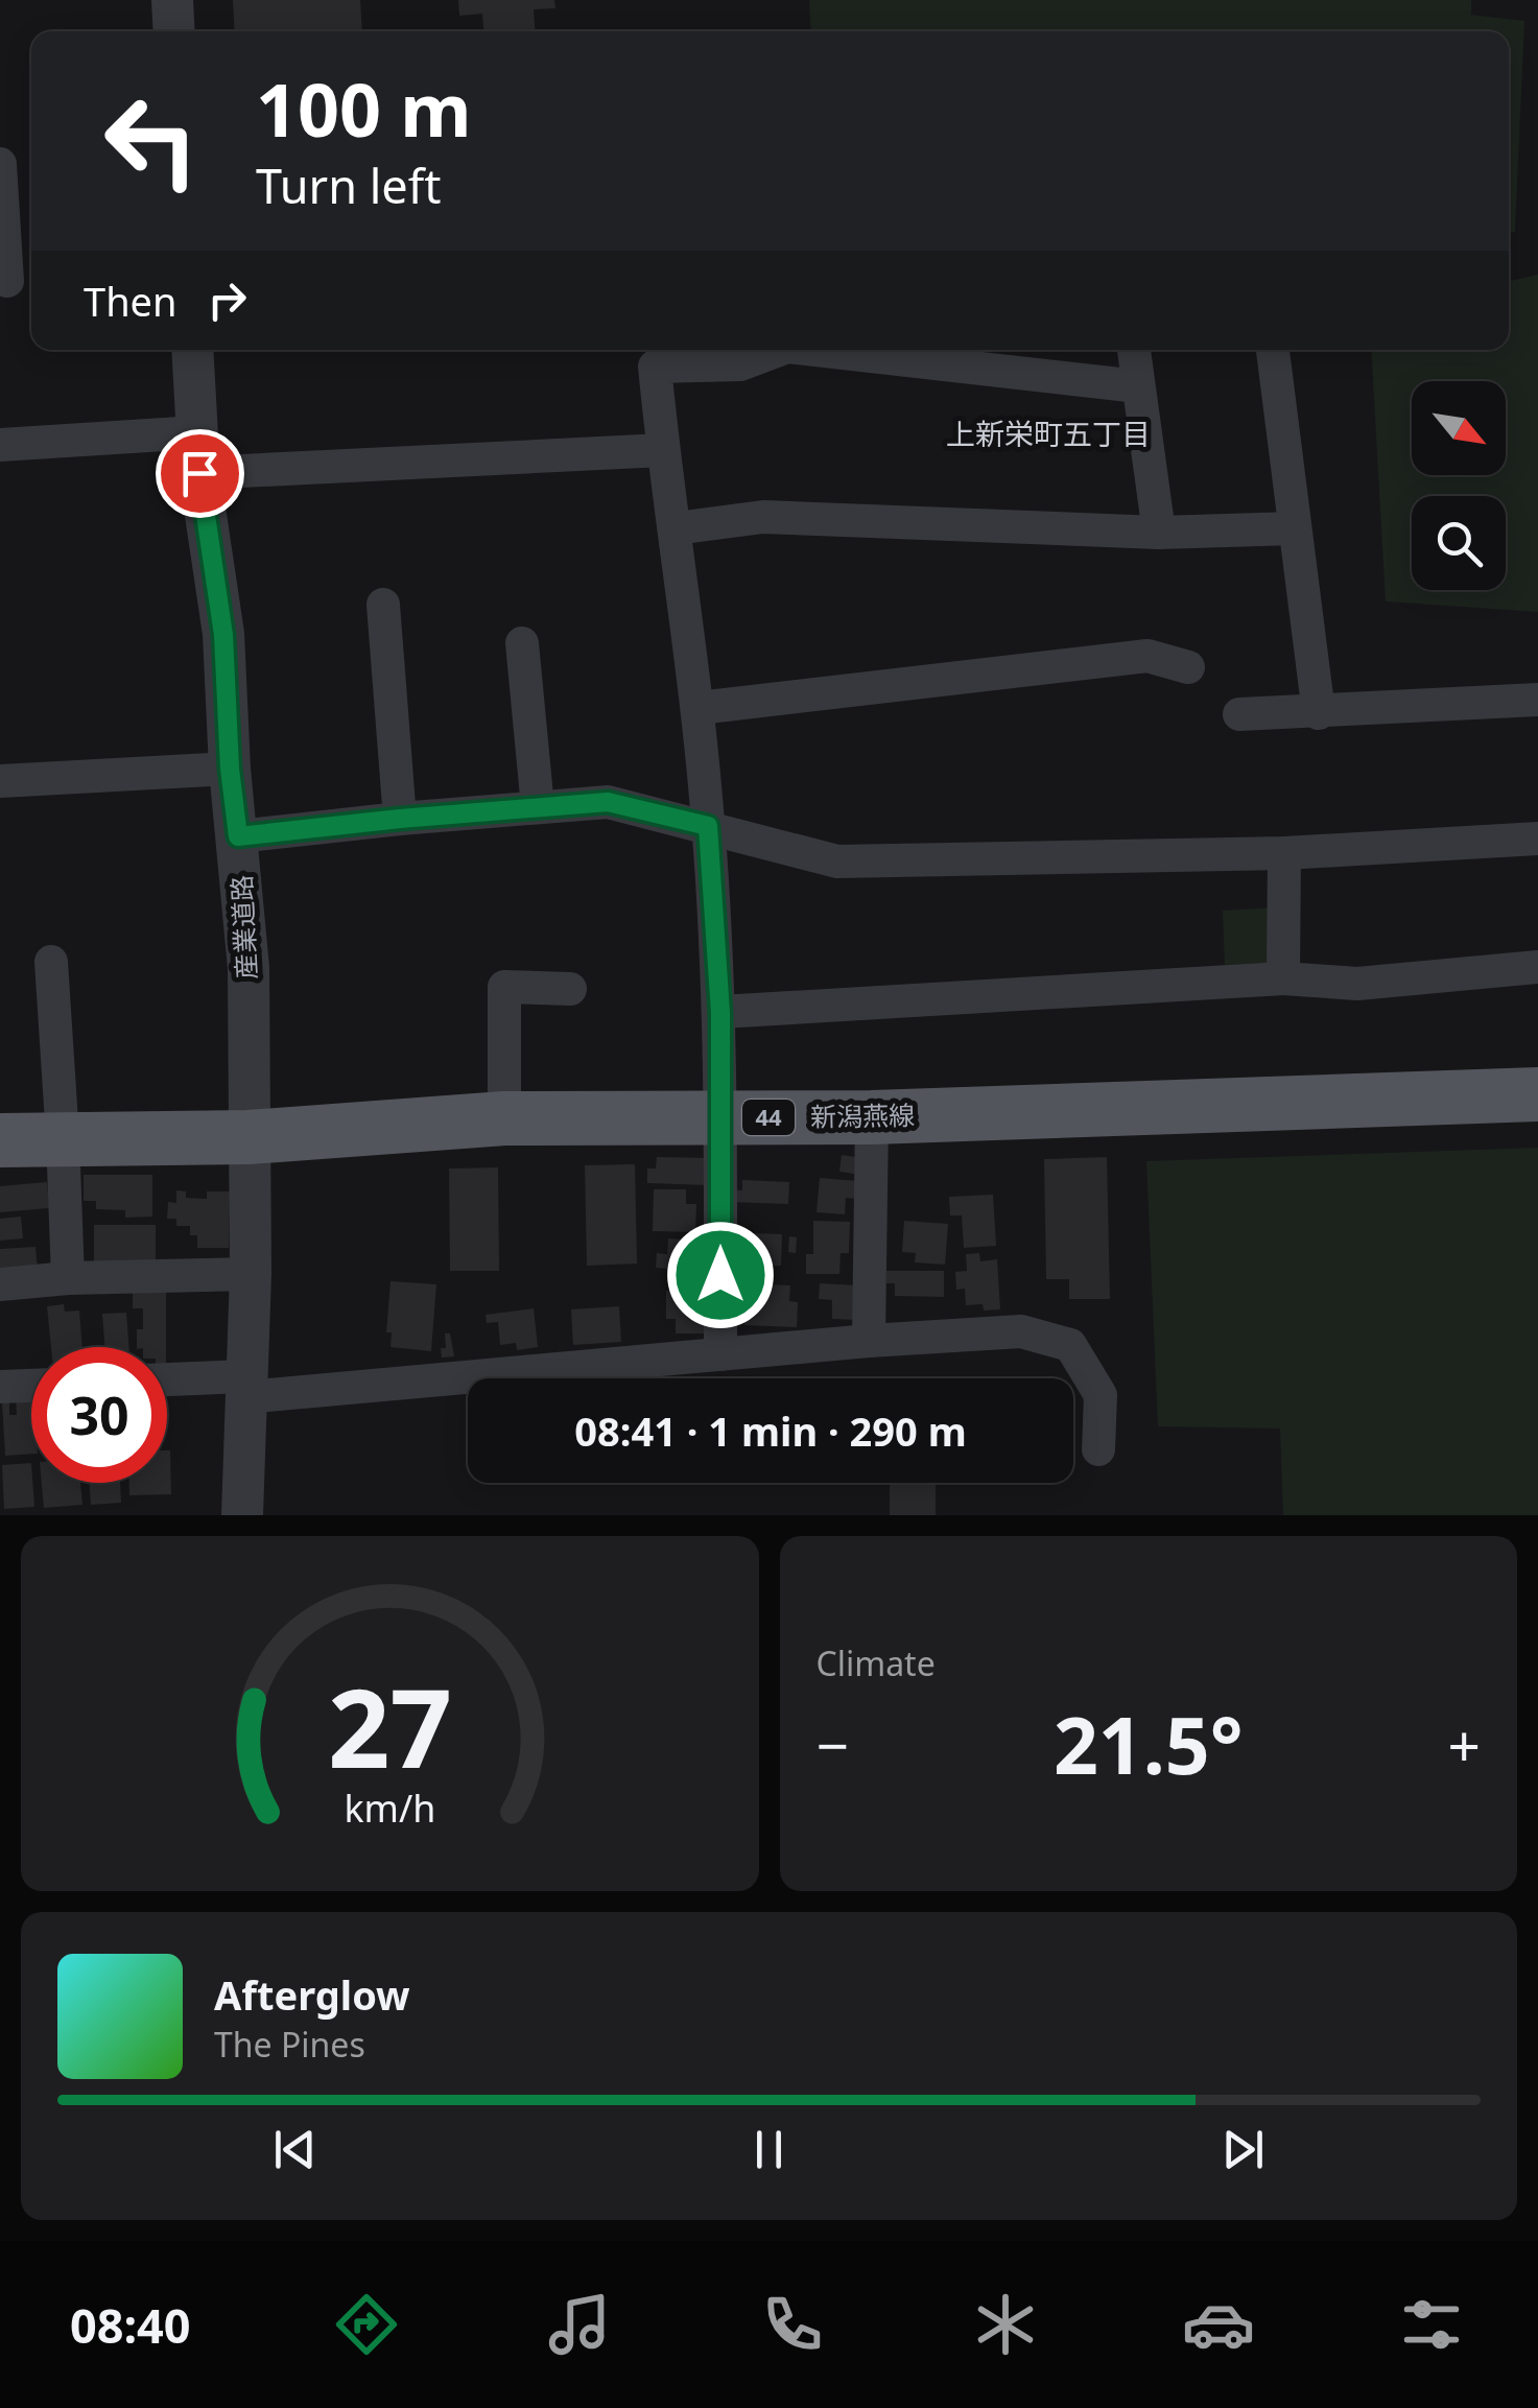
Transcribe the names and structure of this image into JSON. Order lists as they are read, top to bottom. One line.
{"streets":{"main road":["新潟燕線","44"],"street":["産業道路"]},"crossings":[["産業道路","新潟燕線"]],"districts":["上新栄町五丁目"],"north":"bottom right","page":{"turn":["100 m","Turn left"],"then":"Then","limit":"30","trip":"08:41 · 1 min · 290 m","tile":"Climate","heat":["−","21.5°","+"],"song":["Afterglow","The Pines"],"tabs":"08:40","gauge":["27","km/h"]}}
